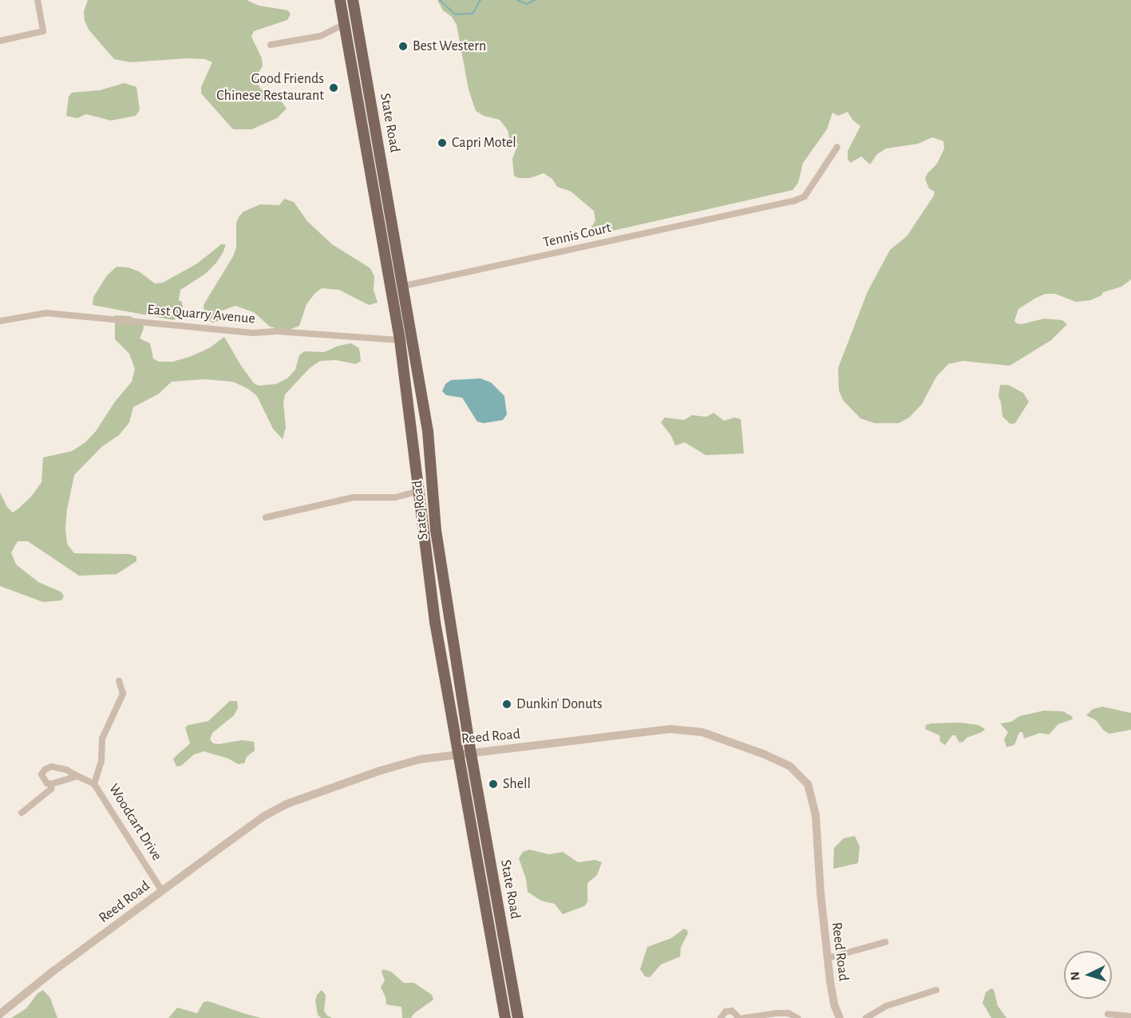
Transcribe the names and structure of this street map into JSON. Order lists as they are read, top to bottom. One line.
{"streets":{"main road":["State Road"],"street":["Tennis Court","East Quarry Avenue","Reed Road","Woodcart Drive"]},"crossings":[["State Road","Tennis Court"],["State Road","East Quarry Avenue"],["State Road","Reed Road"],["Reed Road","Woodcart Drive"]],"places":["Best Western","Good Friends Chinese Restaurant","Capri Motel","Dunkin' Donuts","Shell"],"north":"left"}
